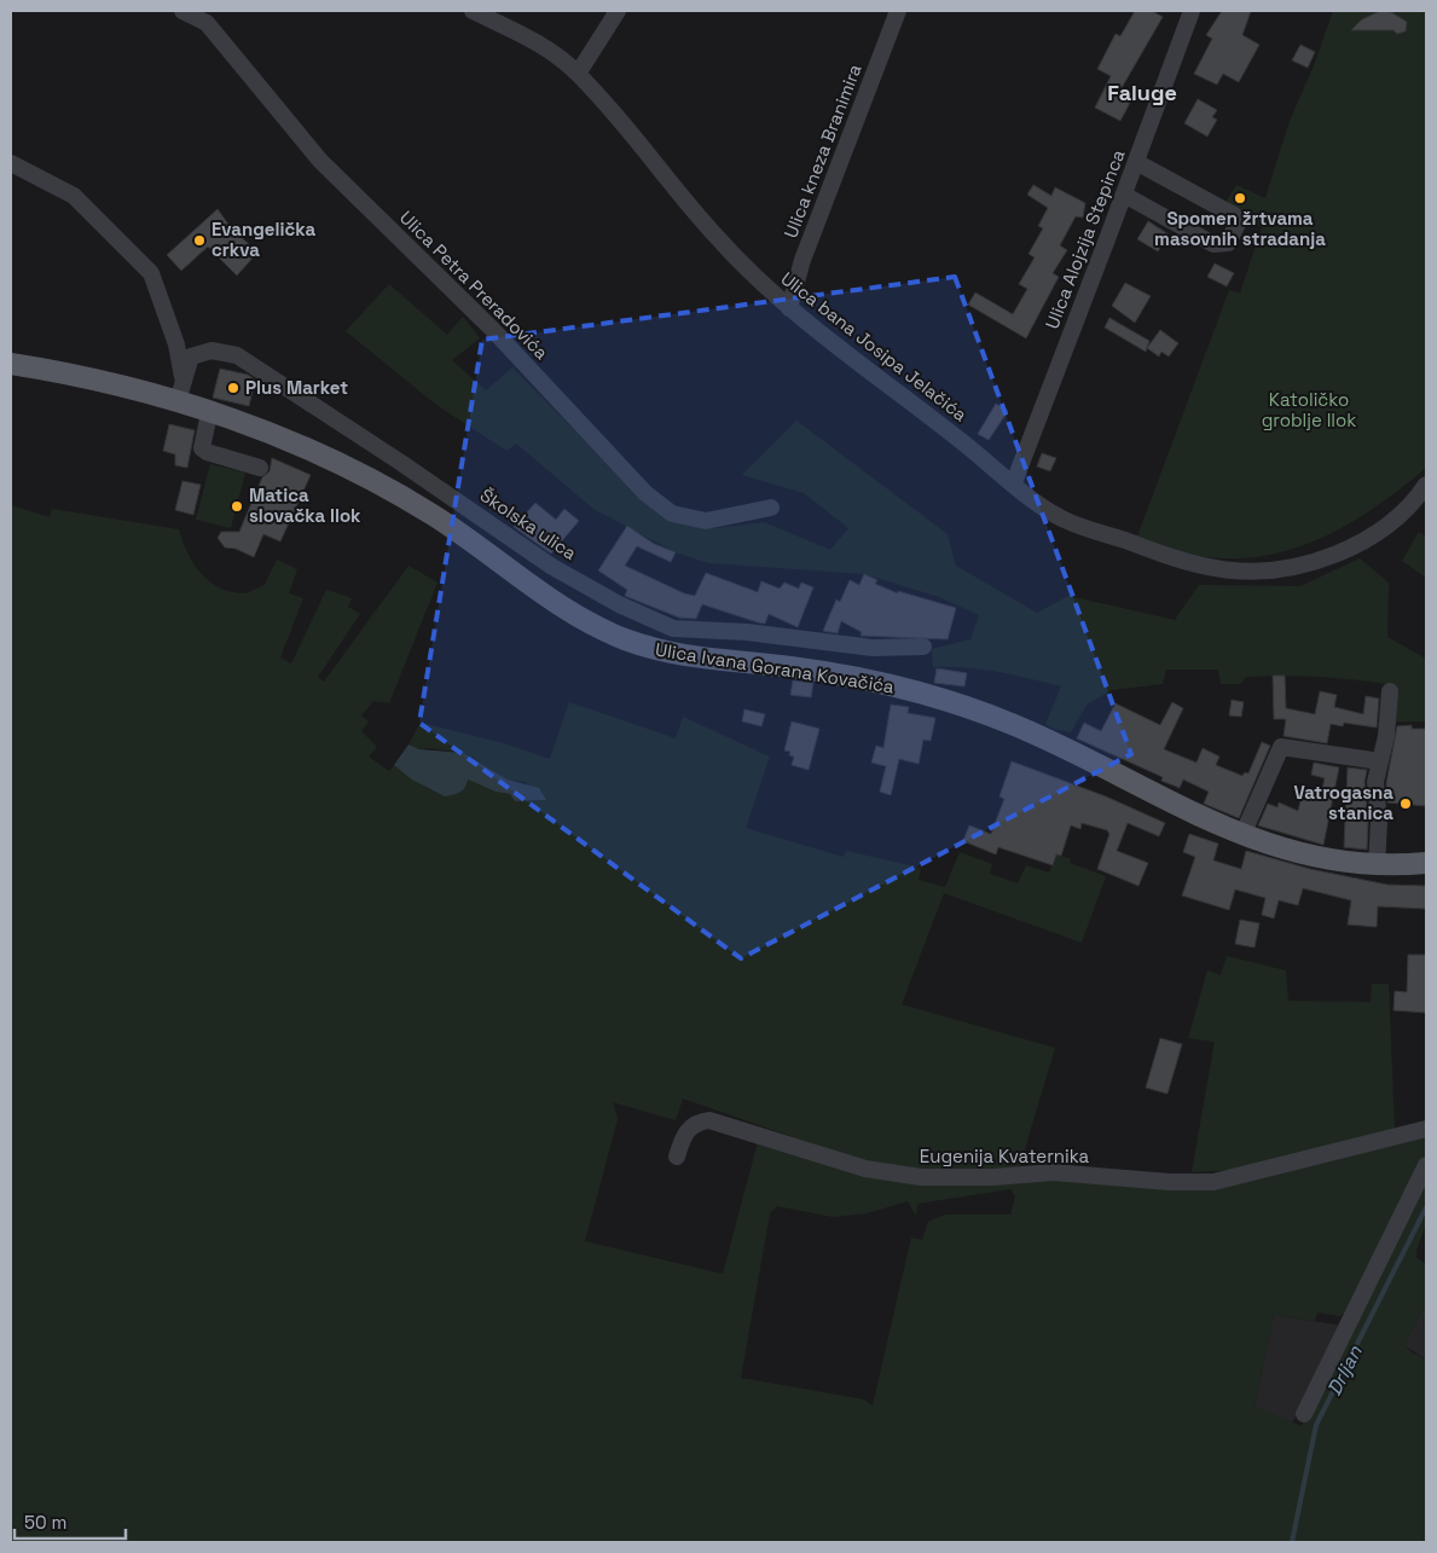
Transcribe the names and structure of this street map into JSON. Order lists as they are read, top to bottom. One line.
{"streets":{"main road":["Ulica Ivana Gorana Kovačića"],"street":["Ulica kneza Branimira","Ulica Alojzija Stepinca","Ulica Petra Preradovića","Ulica bana Josipa Jelačića","Školska ulica","Eugenija Kvaternika"]},"crossings":[["Ulica kneza Branimira","Ulica bana Josipa Jelačića"],["Ulica Alojzija Stepinca","Ulica bana Josipa Jelačića"],["Školska ulica","Ulica Ivana Gorana Kovačića"]],"districts":["Faluge"],"water":["Drljan"],"parks":["Katoličko groblje Ilok"],"places":["Spomen žrtvama masovnih stradanja","Evangelička crkva","Plus Market","Matica slovačka Ilok","Vatrogasna stanica"],"scale_bar":"50 m"}
